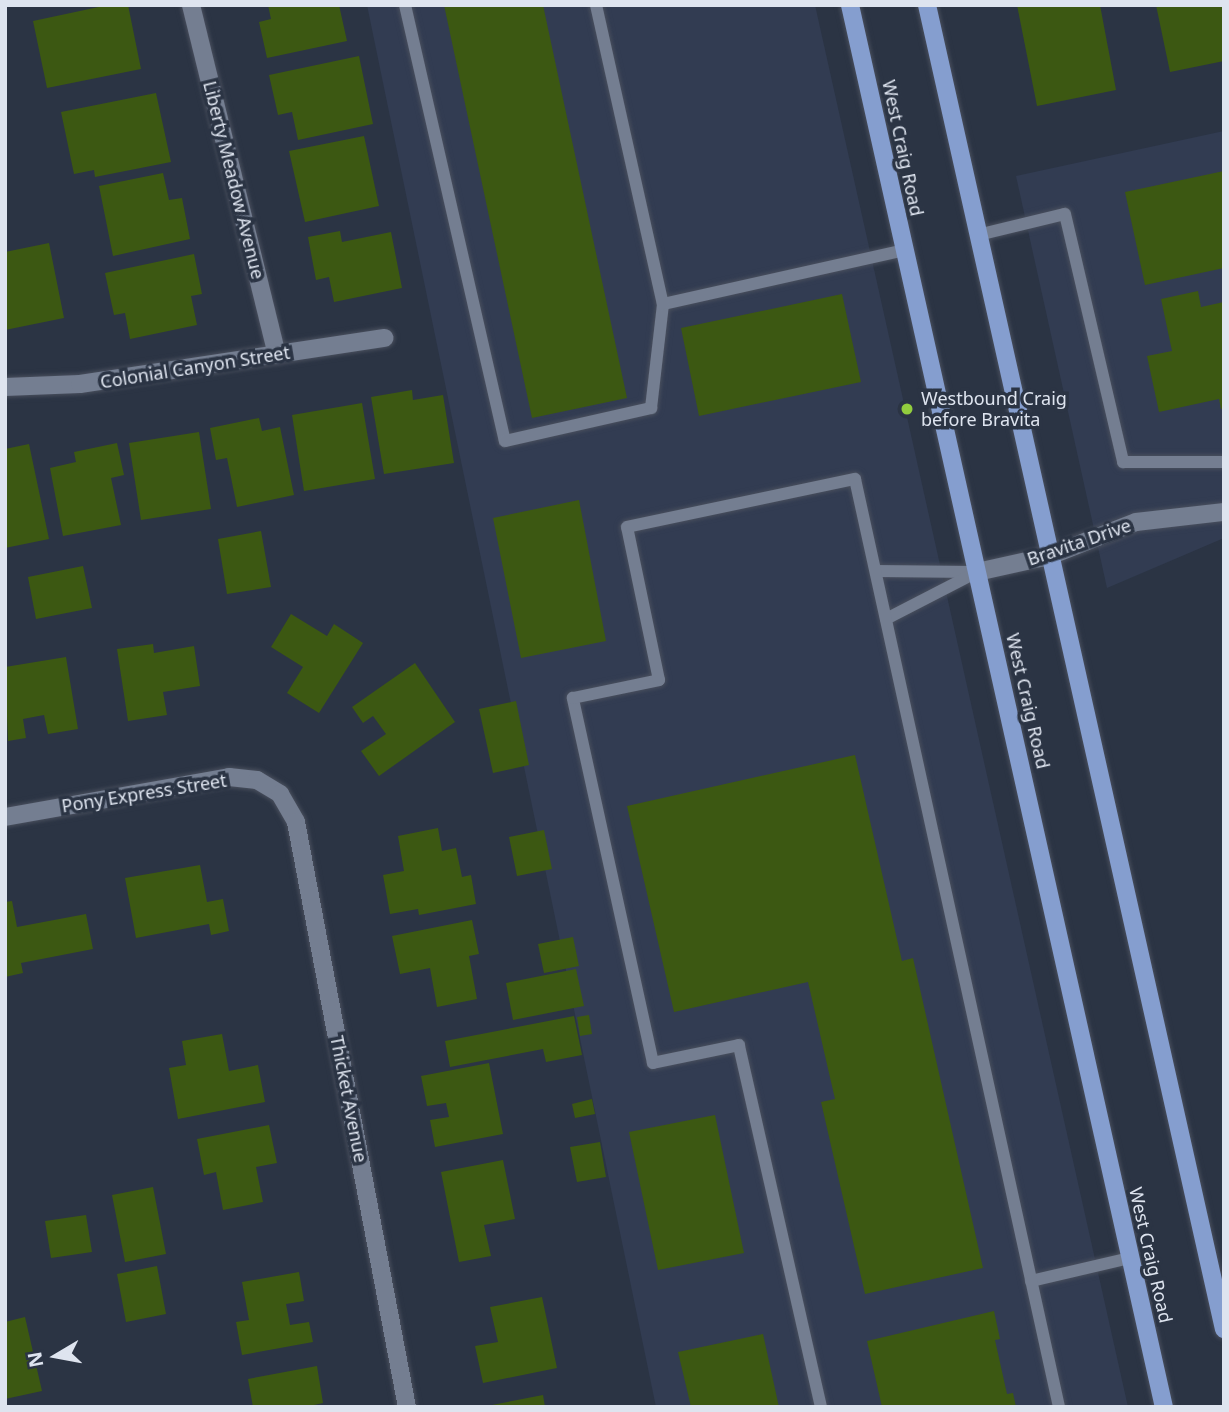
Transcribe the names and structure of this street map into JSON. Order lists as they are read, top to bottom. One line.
{"streets":{"main road":["West Craig Road"],"street":["Liberty Meadow Avenue","Colonial Canyon Street","Bravita Drive","Pony Express Street","Thicket Avenue"]},"crossings":[["West Craig Road","Bravita Drive"],["Liberty Meadow Avenue","Colonial Canyon Street"],["Pony Express Street","Thicket Avenue"]],"places":["Westbound Craig before Bravita"],"north":"left"}
